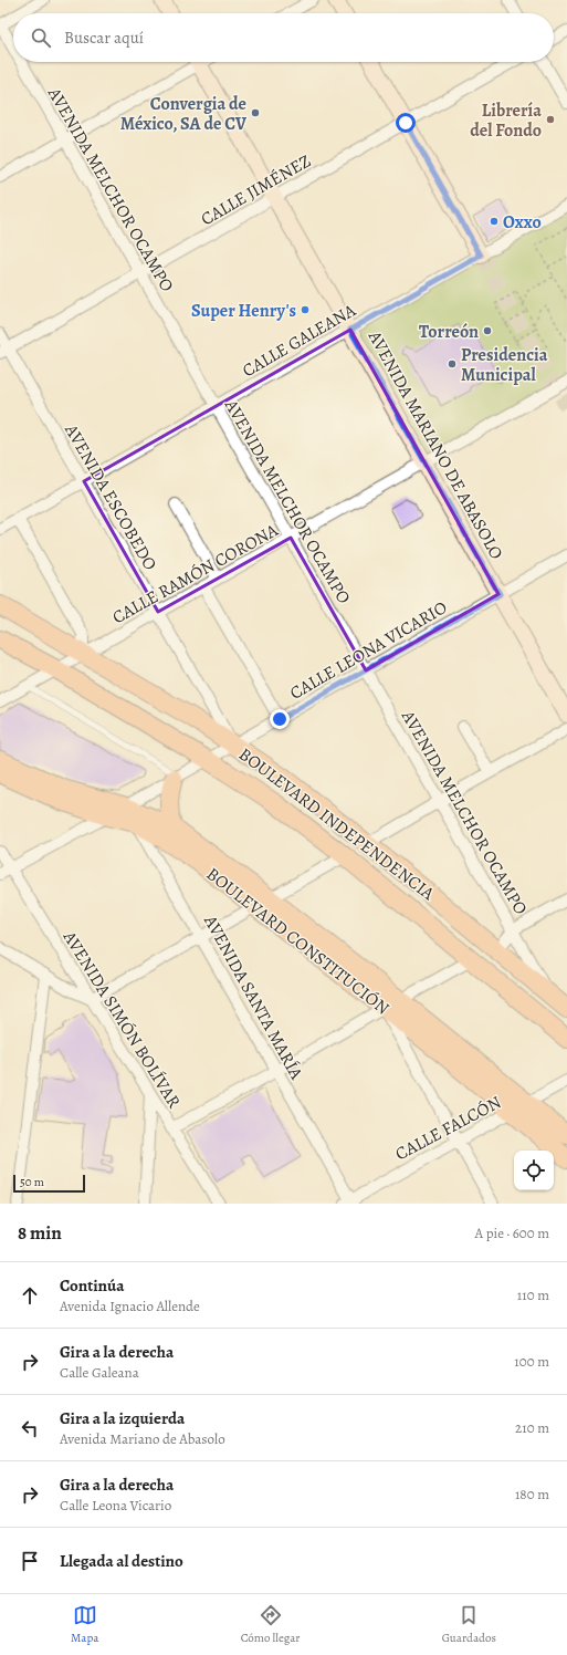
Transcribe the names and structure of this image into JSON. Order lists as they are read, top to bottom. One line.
{"streets":{"main road":["BOULEVARD INDEPENDENCIA","BOULEVARD CONSTITUCIÓN"],"street":["AVENIDA MELCHOR OCAMPO","CALLE JIMÉNEZ","CALLE GALEANA","AVENIDA MARIANO DE ABASOLO","AVENIDA ESCOBEDO","CALLE RAMÓN CORONA","CALLE LEONA VICARIO","AVENIDA SANTA MARÍA","AVENIDA SIMÓN BOLÍVAR","CALLE FALCÓN"]},"crossings":[["AVENIDA MELCHOR OCAMPO","CALLE JIMÉNEZ"],["AVENIDA MELCHOR OCAMPO","CALLE GALEANA"],["AVENIDA MELCHOR OCAMPO","CALLE RAMÓN CORONA"],["AVENIDA MELCHOR OCAMPO","CALLE LEONA VICARIO"],["AVENIDA MELCHOR OCAMPO","BOULEVARD INDEPENDENCIA"],["CALLE JIMÉNEZ","AVENIDA MARIANO DE ABASOLO"],["CALLE JIMÉNEZ","AVENIDA ESCOBEDO"],["CALLE GALEANA","AVENIDA MARIANO DE ABASOLO"],["CALLE GALEANA","AVENIDA ESCOBEDO"],["AVENIDA MARIANO DE ABASOLO","CALLE RAMÓN CORONA"],["AVENIDA MARIANO DE ABASOLO","CALLE LEONA VICARIO"],["AVENIDA ESCOBEDO","CALLE RAMÓN CORONA"],["AVENIDA ESCOBEDO","CALLE LEONA VICARIO"],["AVENIDA ESCOBEDO","BOULEVARD INDEPENDENCIA"],["CALLE RAMÓN CORONA","BOULEVARD INDEPENDENCIA"],["CALLE LEONA VICARIO","BOULEVARD INDEPENDENCIA"],["CALLE LEONA VICARIO","BOULEVARD CONSTITUCIÓN"],["CALLE LEONA VICARIO","AVENIDA SANTA MARÍA"],["CALLE LEONA VICARIO","AVENIDA SIMÓN BOLÍVAR"],["BOULEVARD CONSTITUCIÓN","AVENIDA SANTA MARÍA"],["BOULEVARD CONSTITUCIÓN","CALLE FALCÓN"],["AVENIDA SANTA MARÍA","CALLE FALCÓN"]],"places":["Convergia de México, SA de CV","Librería del Fondo","Oxxo","Super Henry's","Torreón","Presidencia Municipal"],"scale_bar":"50 m","page":{"search":"Buscar aquí","scale":"50 m","heading":["8 min","A pie · 600 m"],"list":[["Continúa","Avenida Ignacio Allende","110 m"],["Gira a la derecha","Calle Galeana","100 m"],["Gira a la izquierda","Avenida Mariano de Abasolo","210 m"],["Gira a la derecha","Calle Leona Vicario","180 m"],"Llegada al destino"],"nav":["Mapa","Cómo llegar","Guardados"]}}
